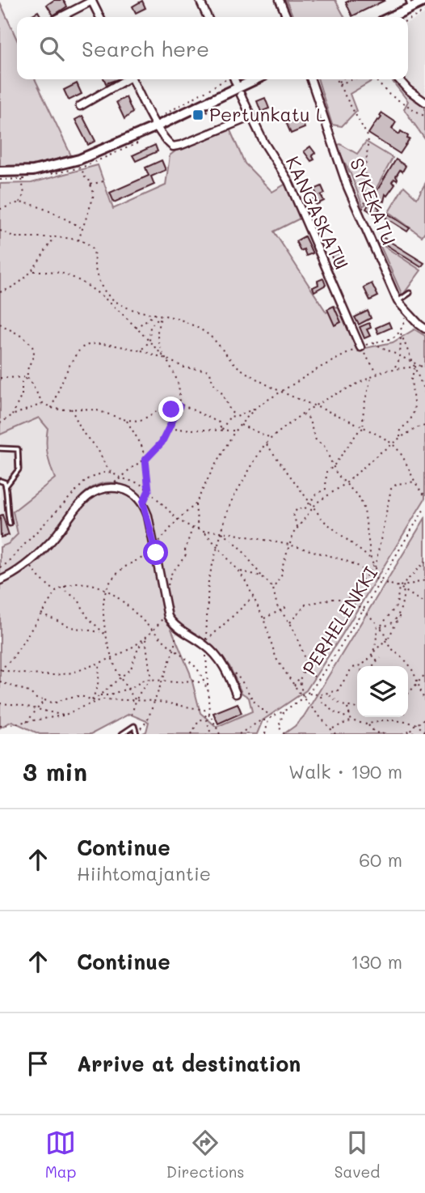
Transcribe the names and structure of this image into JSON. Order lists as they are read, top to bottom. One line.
{"streets":{"street":["SYKEKATU","KANGASKATU"],"path":["PERHELENKKI"]},"places":{"transit":["Pertunkatu L"]},"page":{"search":"Search here","heading":["3 min","Walk · 190 m"],"list":[["Continue","Hiihtomajantie","60 m"],["Continue","130 m"],"Arrive at destination"],"nav":["Map","Directions","Saved"]}}
